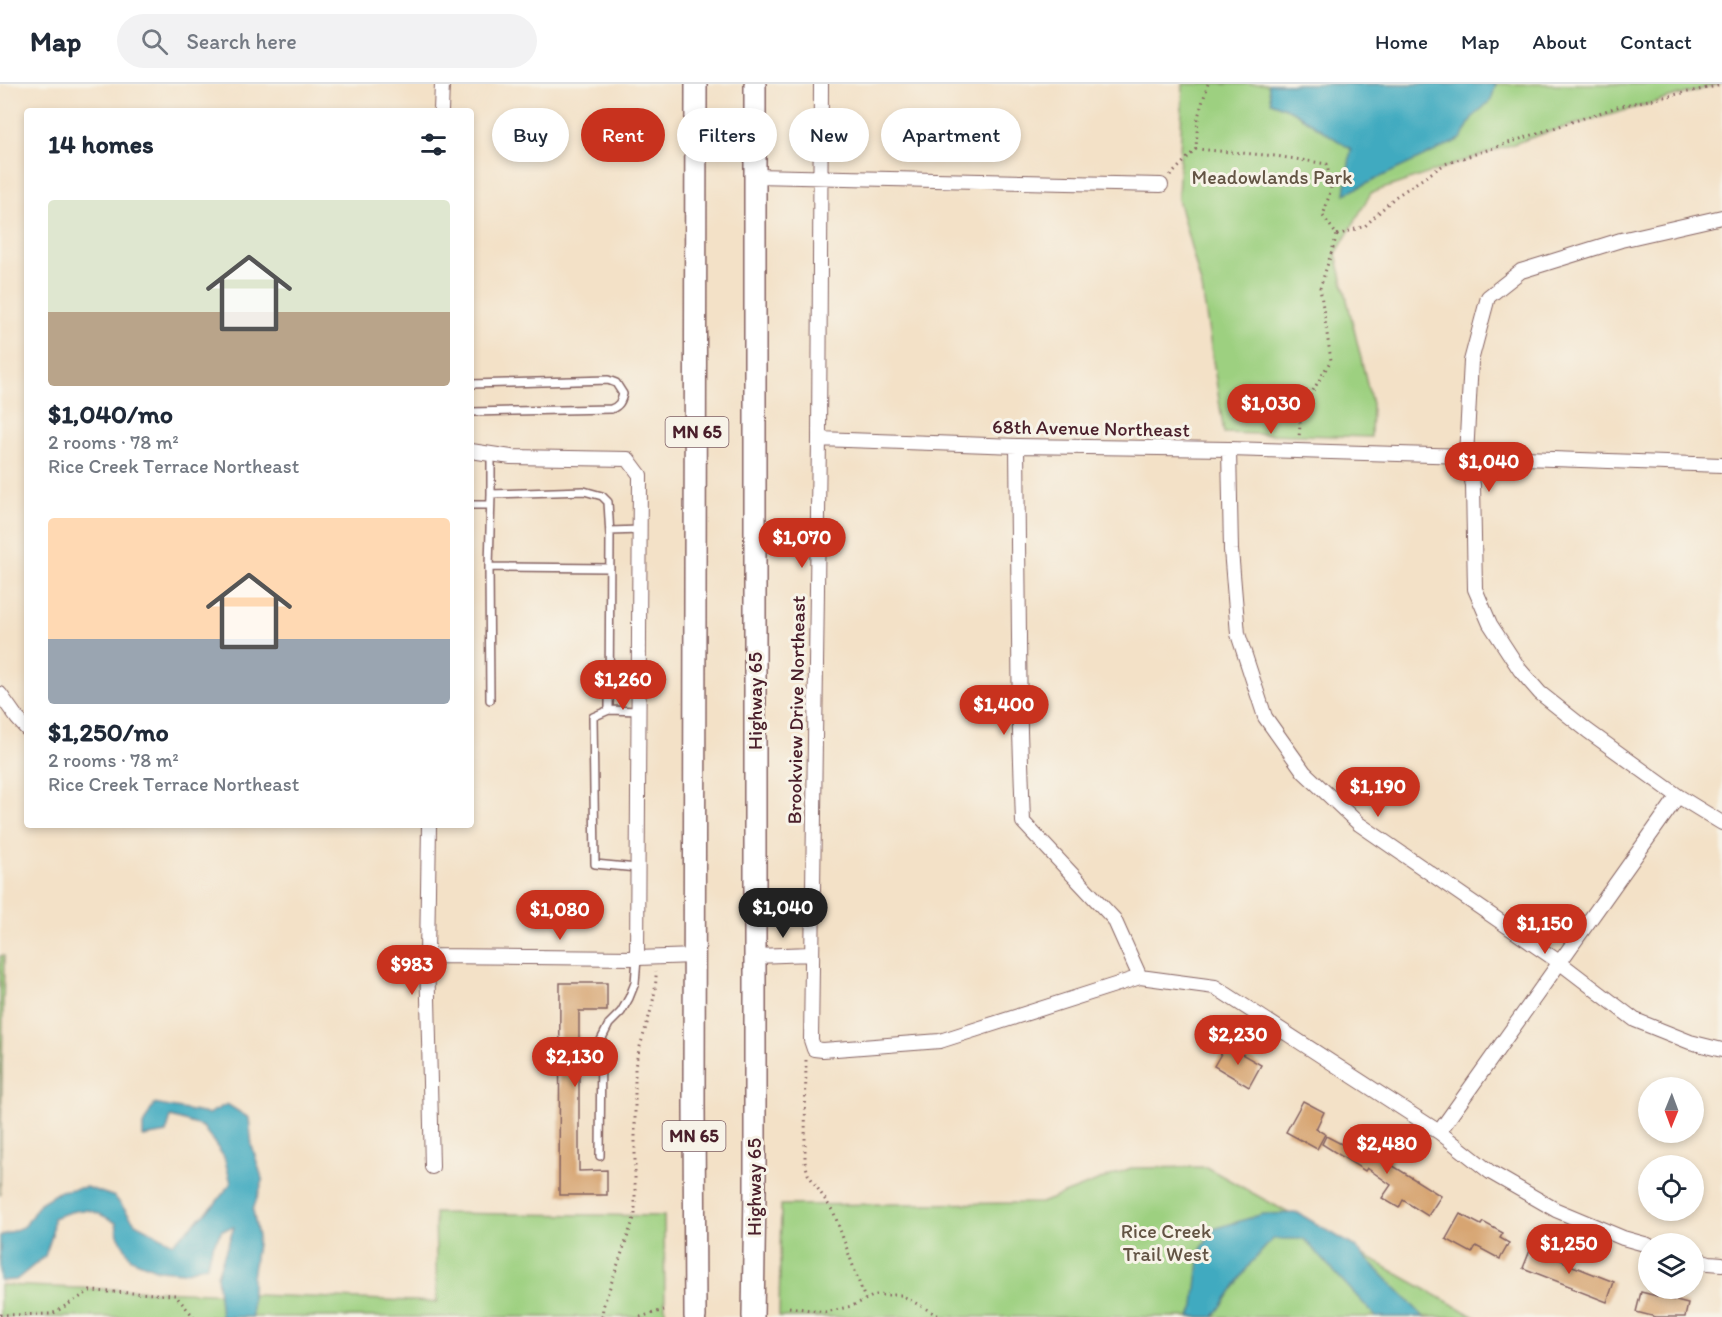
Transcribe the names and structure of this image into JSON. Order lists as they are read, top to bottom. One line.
{"streets":{"highway":["MN 65","Highway 65"],"street":["68th Avenue Northeast","Brookview Drive Northeast"]},"crossings":[["68th Avenue Northeast","Brookview Drive Northeast"]],"parks":["Meadowlands Park","Rice Creek Trail West"],"north":"bottom","page":{"header":"Map","search":"Search here","nav":["Home","Map","About","Contact"],"chip":["Buy","Rent","Filters","New","Apartment"],"heading":"14 homes","list":[{"name":"$1,040/mo","note":"2 rooms · 78 m² · Rice Creek Terrace Northeast"},{"name":"$1,250/mo","note":"2 rooms · 78 m² · Rice Creek Terrace Northeast"}],"price":["$1,030","$1,040","$1,070","$1,260","$1,400","$1,190","$1,040","$1,080","$1,150","$983","$2,230","$2,130","$2,480","$1,250"]}}
